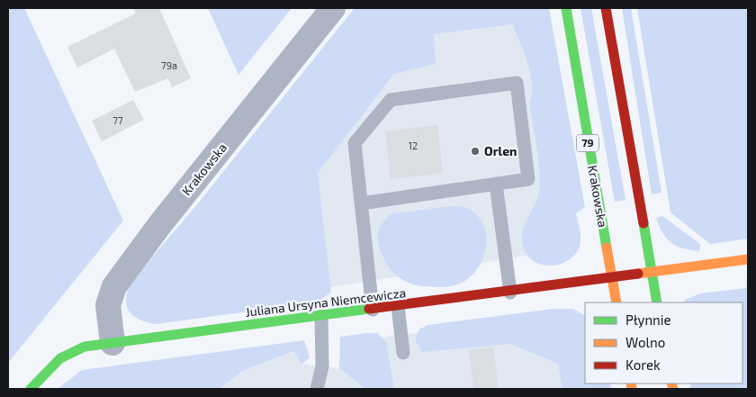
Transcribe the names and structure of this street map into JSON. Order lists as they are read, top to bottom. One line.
{"streets":{"street":["79","Krakowska","Juliana Ursyna Niemcewicza"]},"crossings":[["79","Krakowska"],["79","Juliana Ursyna Niemcewicza"],["Krakowska","Juliana Ursyna Niemcewicza"]],"places":["Orlen"],"house_numbers":["79a","77","12"],"legend":["Płynnie","Wolno","Korek"]}
